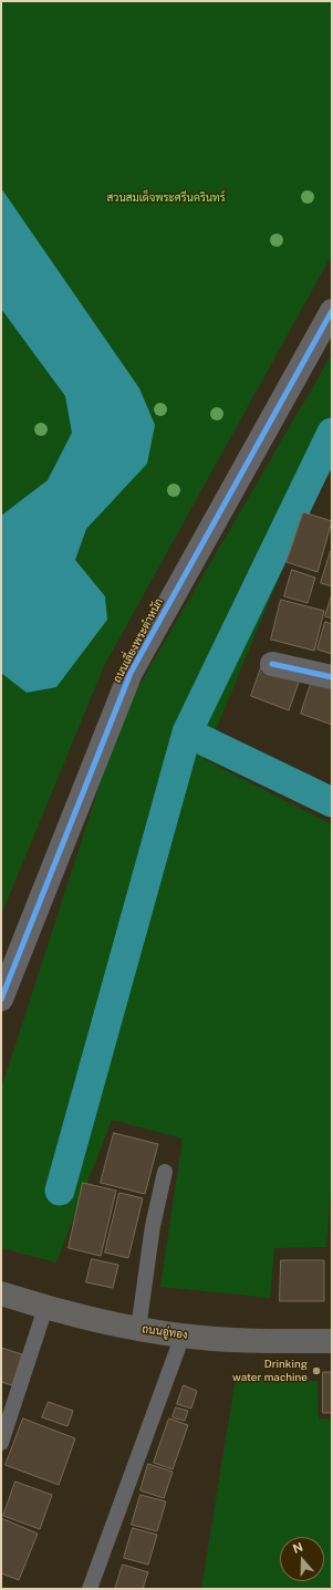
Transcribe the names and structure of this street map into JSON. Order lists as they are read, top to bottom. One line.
{"streets":{"main road":["ถนนอู่ทอง"],"street":["ถนนเลี่ยงพระตำหนัก"]},"parks":["สวนสมเด็จพระศรีนครินทร์"],"places":["Drinking water machine"],"north":"top"}
